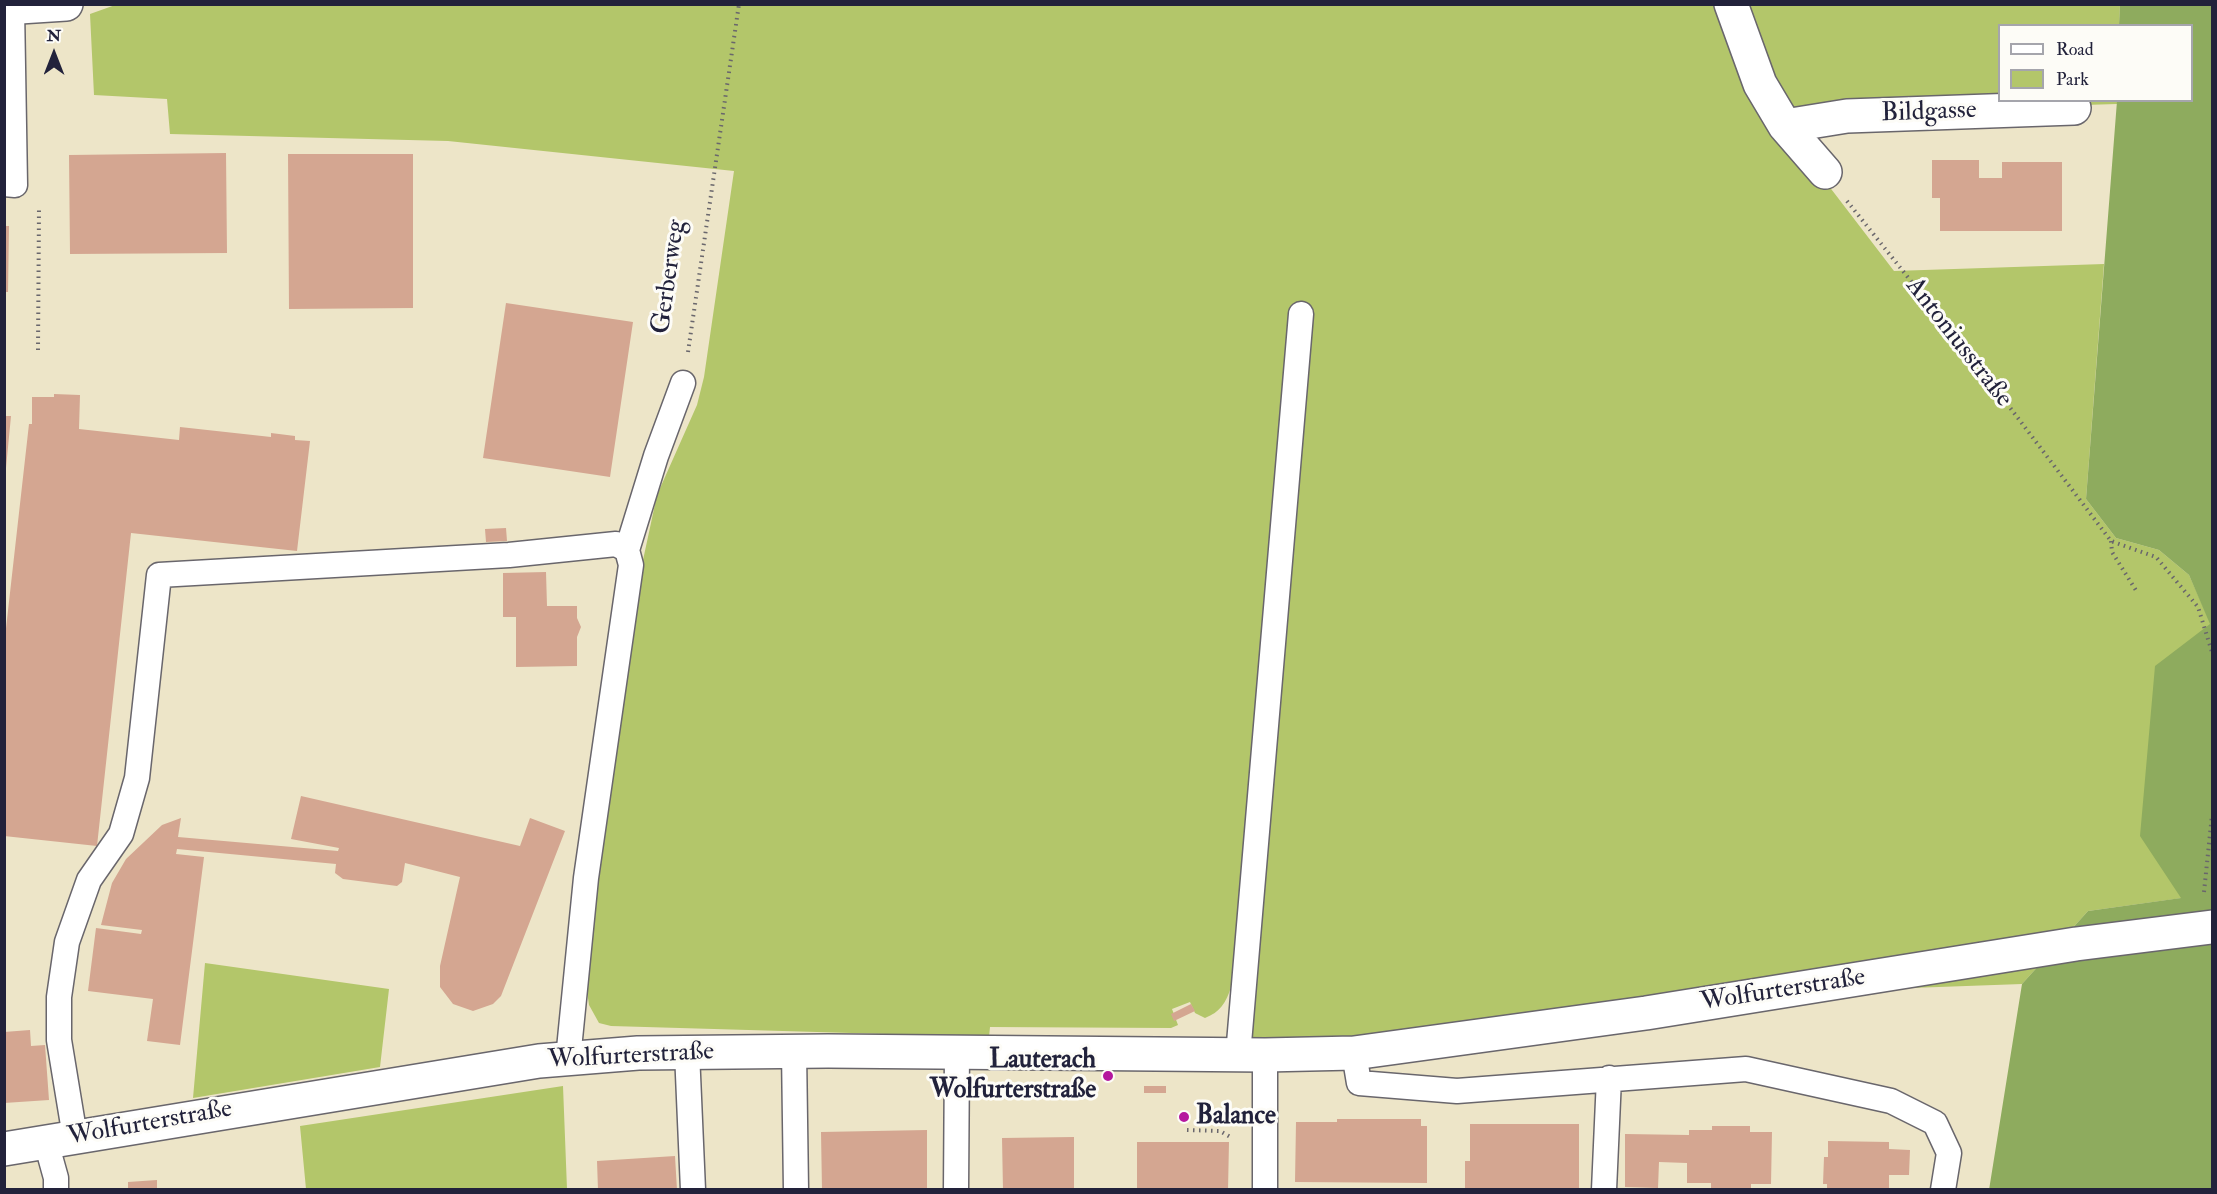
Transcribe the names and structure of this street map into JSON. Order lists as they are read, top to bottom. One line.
{"streets":{"street":["Bildgasse","Wolfurterstraße"],"path":["Gerberweg","Antoniusstraße"]},"places":["Lauterach Wolfurterstraße","Balance"],"legend":["Road","Park"],"north":"top"}
